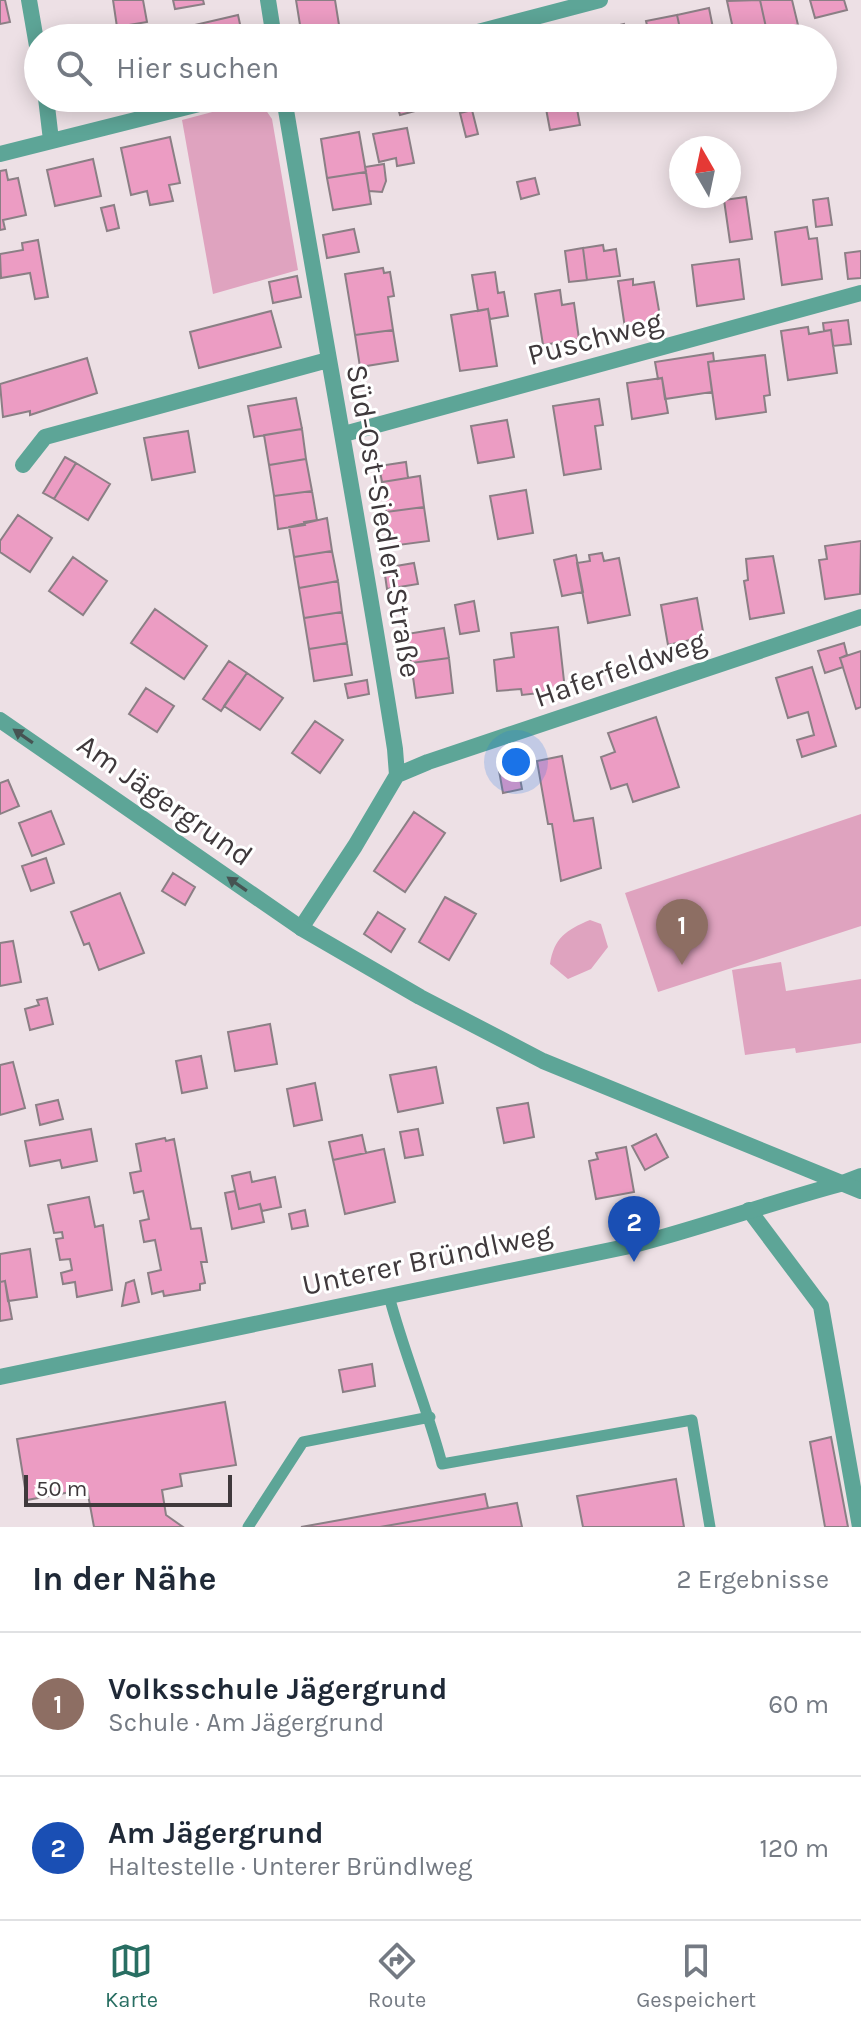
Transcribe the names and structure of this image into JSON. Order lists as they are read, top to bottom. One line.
{"streets":{"street":["Puschweg","Süd-Ost-Siedler-Straße","Haferfeldweg","Am Jägergrund","Unterer Bründlweg"]},"crossings":[["Puschweg","Süd-Ost-Siedler-Straße"],["Süd-Ost-Siedler-Straße","Haferfeldweg"],["Am Jägergrund","Unterer Bründlweg"]],"one_way":["Am Jägergrund"],"scale_bar":"50 m","north":"top","page":{"search":"Hier suchen","pins":["1","2"],"scale":"50 m","heading":["In der Nähe","2 Ergebnisse"],"list":[{"mark":"1","name":"Volksschule Jägergrund","note":"Schule · Am Jägergrund","value":"60 m"},{"mark":"2","name":"Am Jägergrund","note":"Haltestelle · Unterer Bründlweg","value":"120 m"}],"nav":["Karte","Route","Gespeichert"]}}
